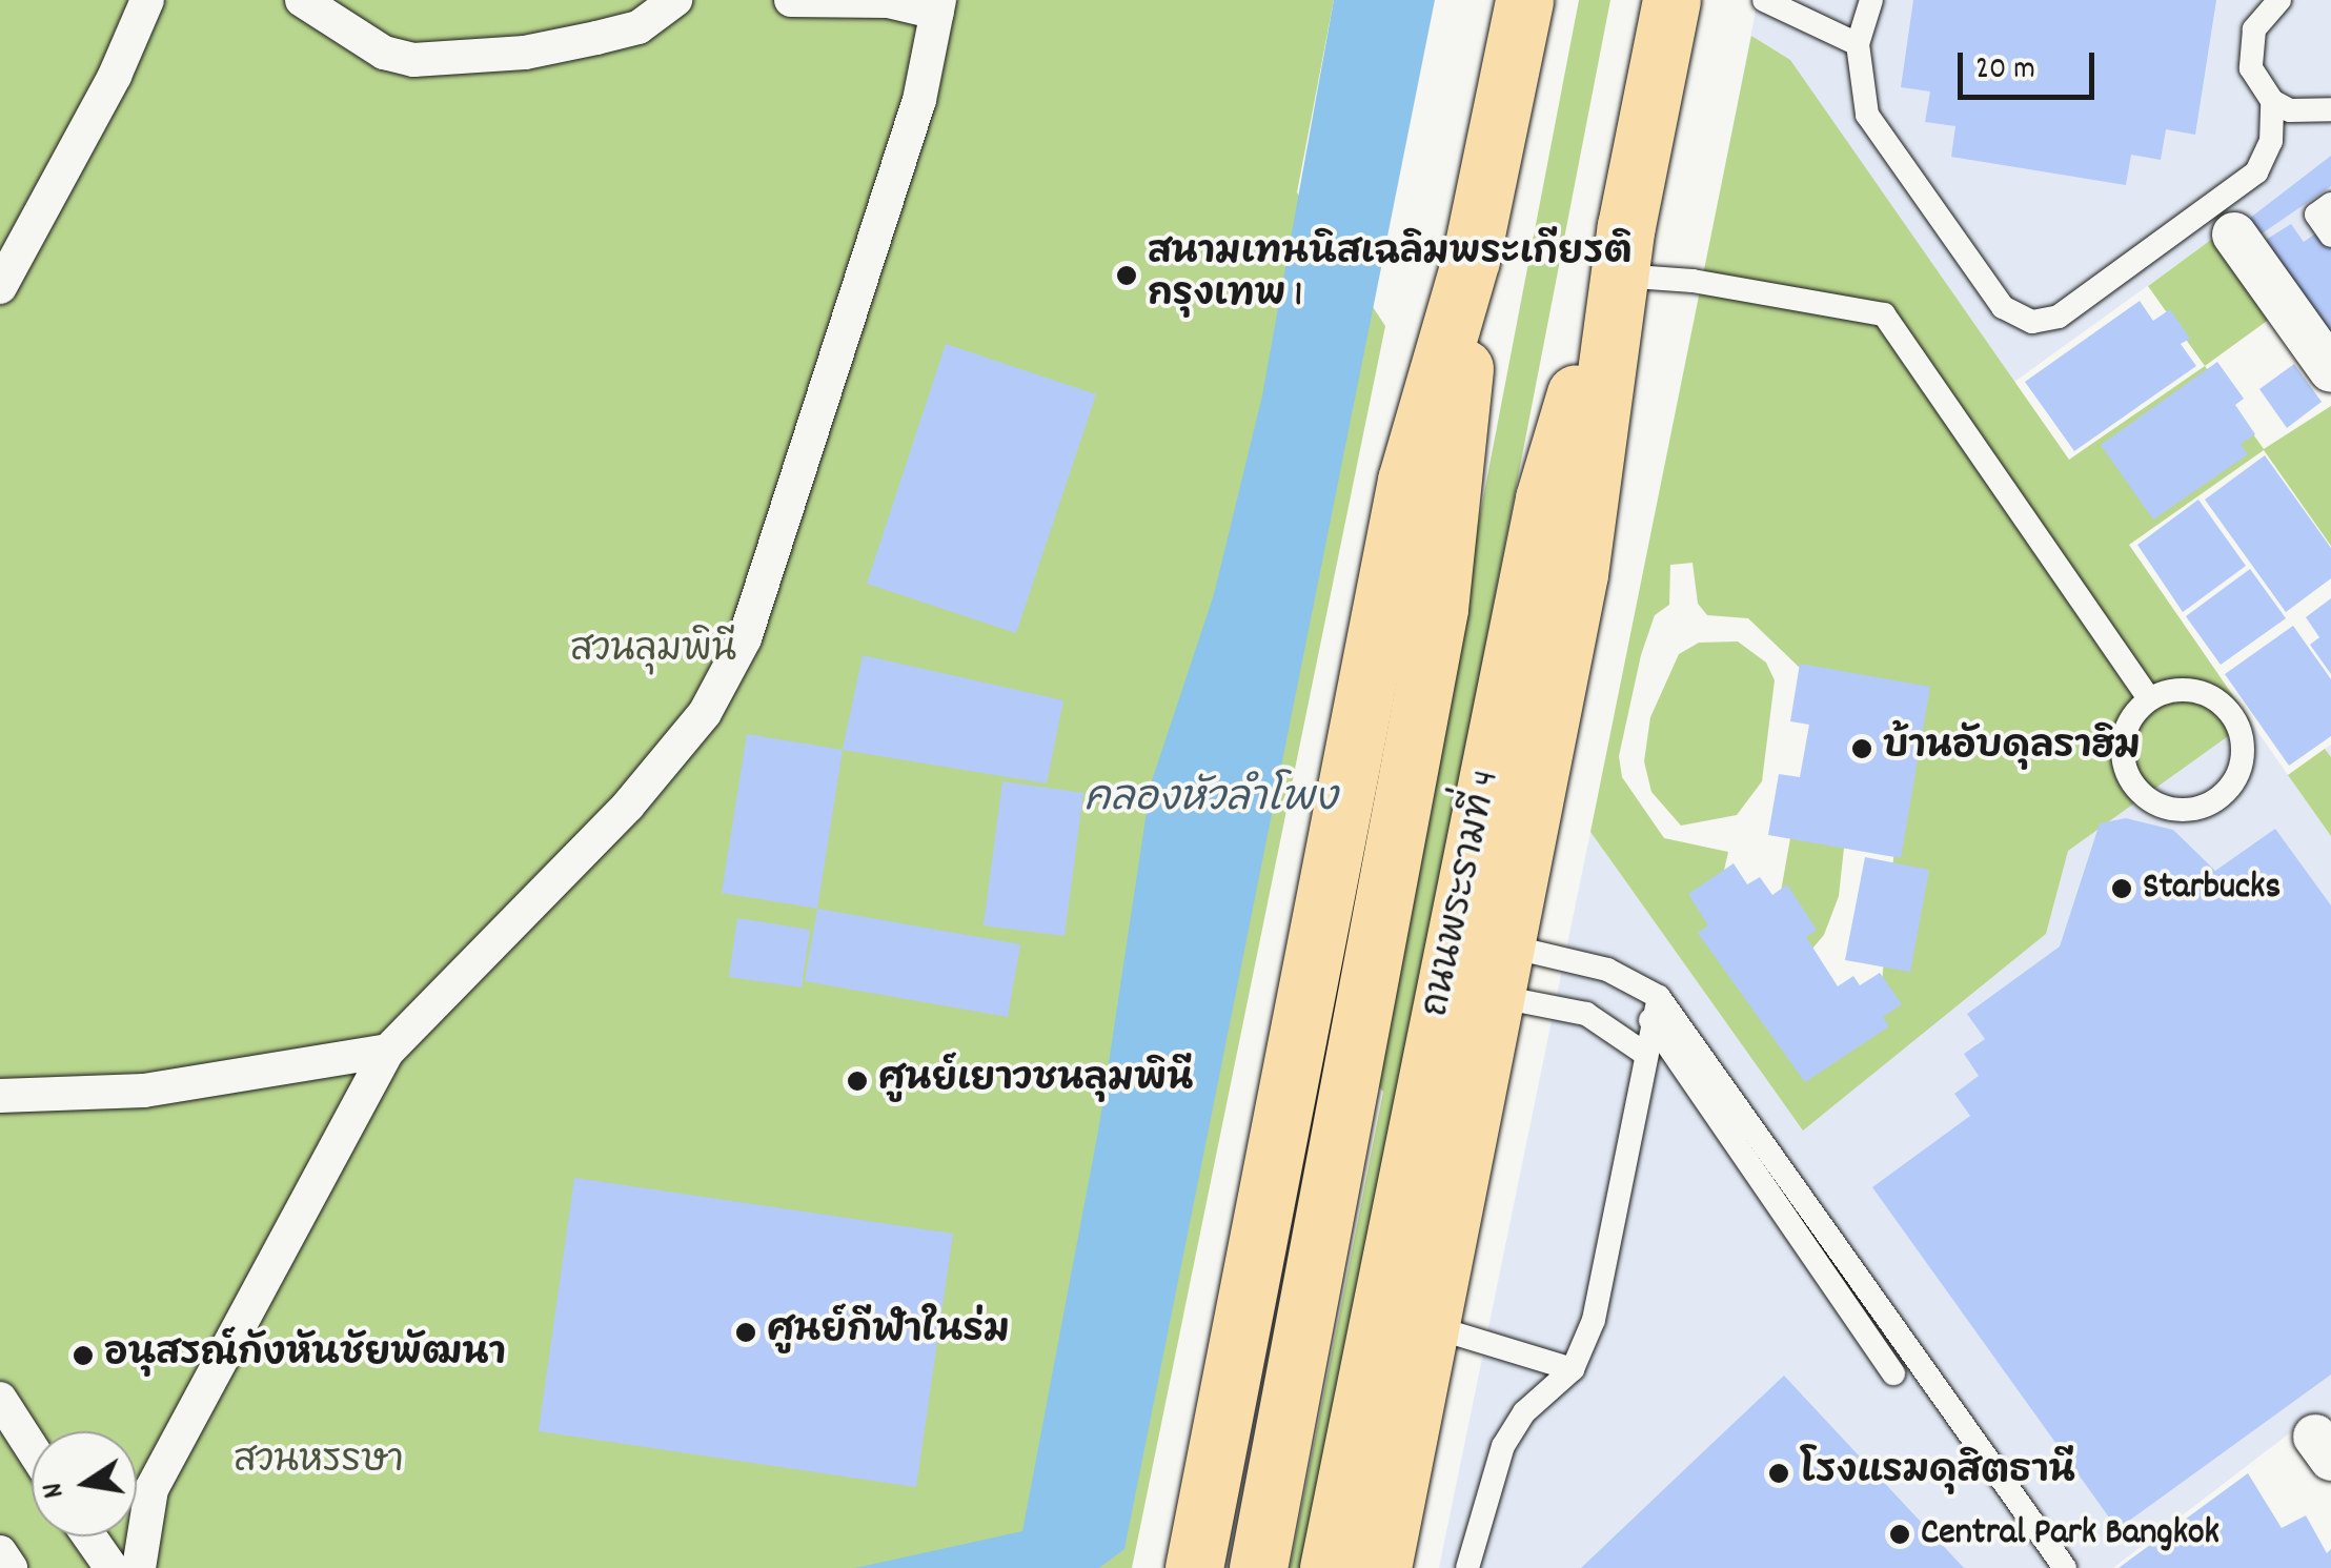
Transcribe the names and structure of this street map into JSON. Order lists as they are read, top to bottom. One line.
{"streets":{"main road":["ถนนพระรามที่ 4"]},"water":["คลองหัวลำโพง"],"parks":["สวนลุมพินี","สวนหรรษา"],"places":["สนามเทนนิสเฉลิมพระเกียรติ กรุงเทพ 1","บ้านอับดุลราฮิม","Starbucks","ศูนย์เยาวชนลุมพินี","ศูนย์กีฬาในร่ม","อนุสรณ์กังหันชัยพัฒนา","โรงแรมดุสิตธานี","Central Park Bangkok"],"scale_bar":"20 m","north":"left"}
